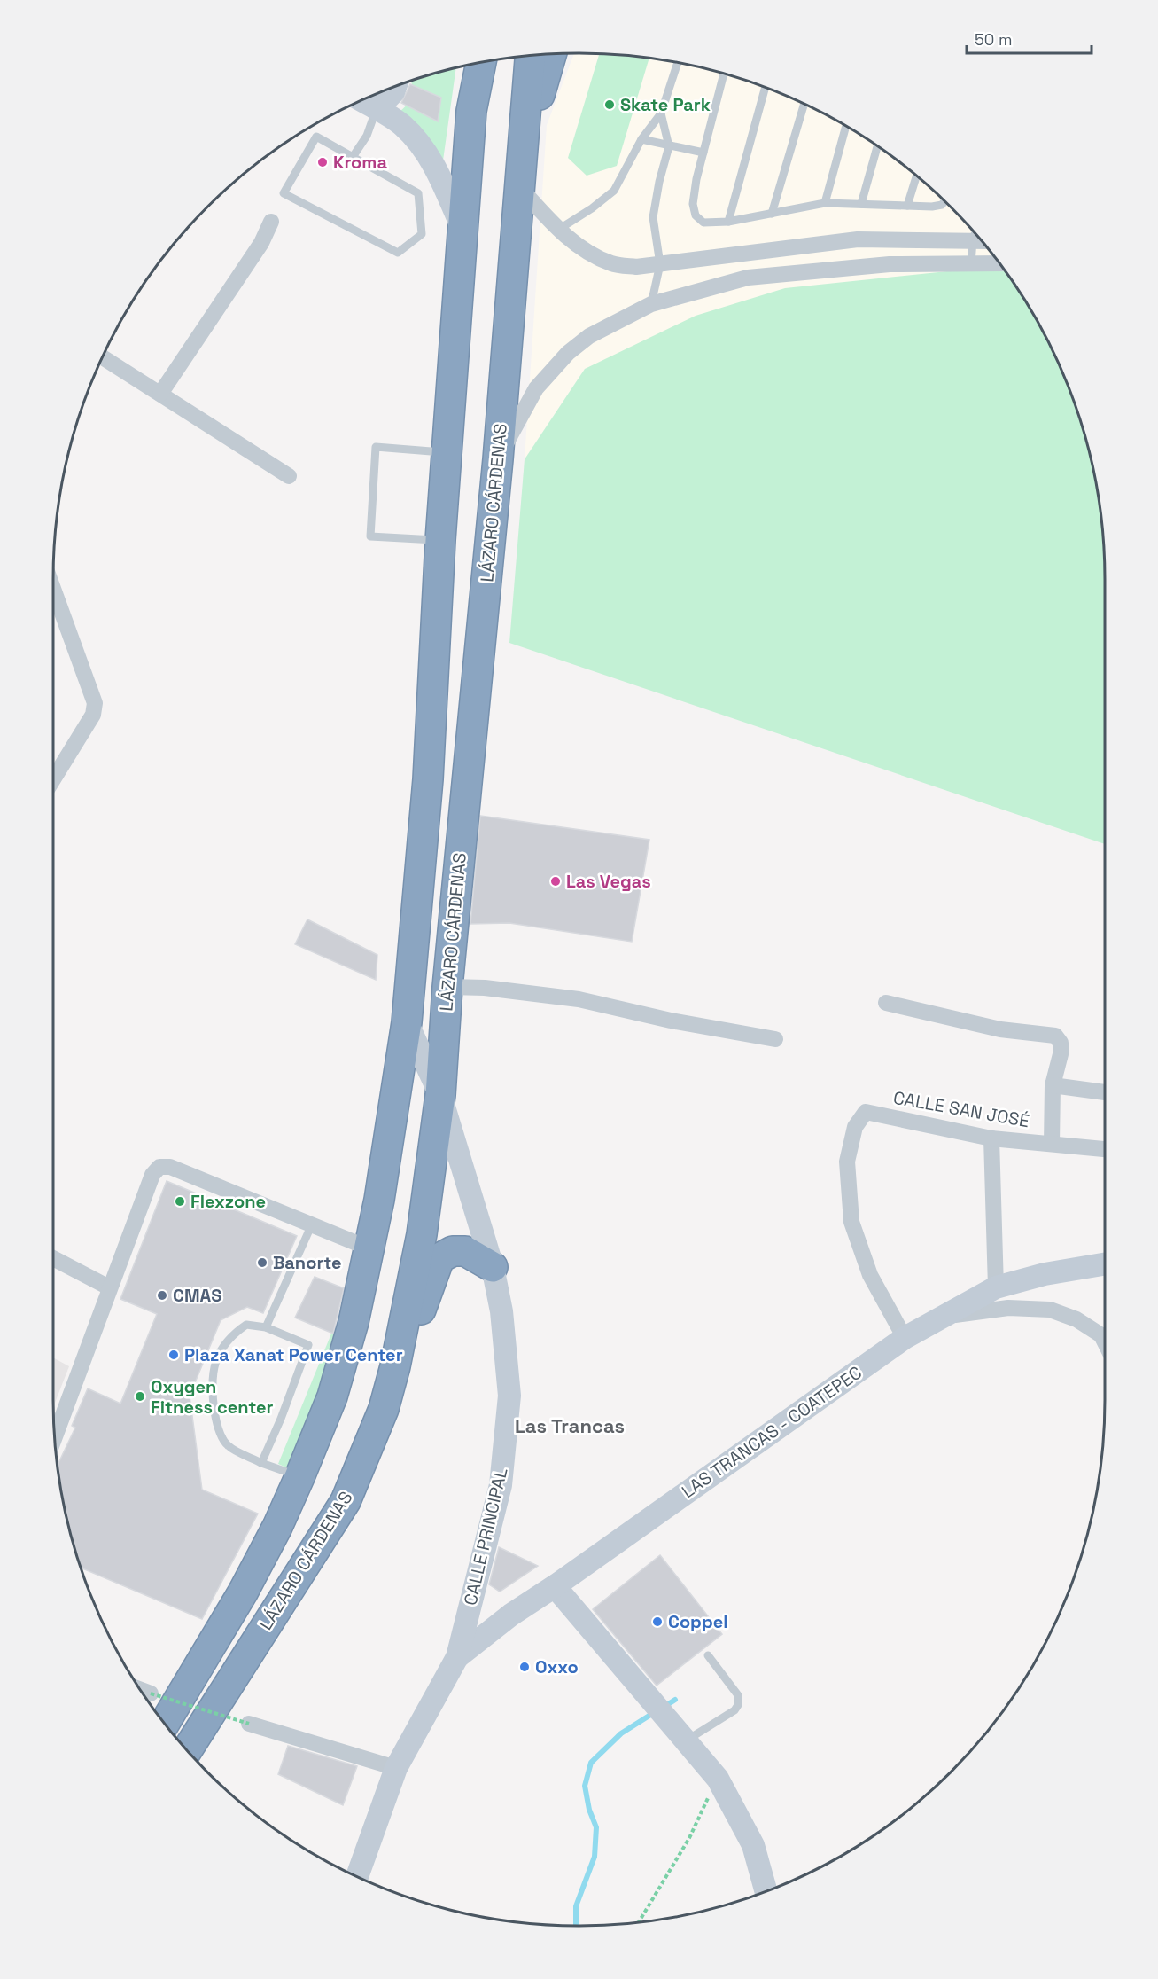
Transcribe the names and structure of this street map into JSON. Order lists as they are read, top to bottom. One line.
{"streets":{"highway":["LÁZARO CÁRDENAS"],"main road":["LAS TRANCAS - COATEPEC","CALLE PRINCIPAL"],"street":["CALLE SAN JOSÉ"]},"crossings":[["LÁZARO CÁRDENAS","CALLE PRINCIPAL"],["CALLE SAN JOSÉ","LAS TRANCAS - COATEPEC"],["LAS TRANCAS - COATEPEC","CALLE PRINCIPAL"]],"districts":["Las Trancas"],"places":["Skate Park","Kroma","Las Vegas","Flexzone","Banorte","CMAS","Plaza Xanat Power Center","Oxygen Fitness center","Coppel","Oxxo"],"scale_bar":"50 m"}
